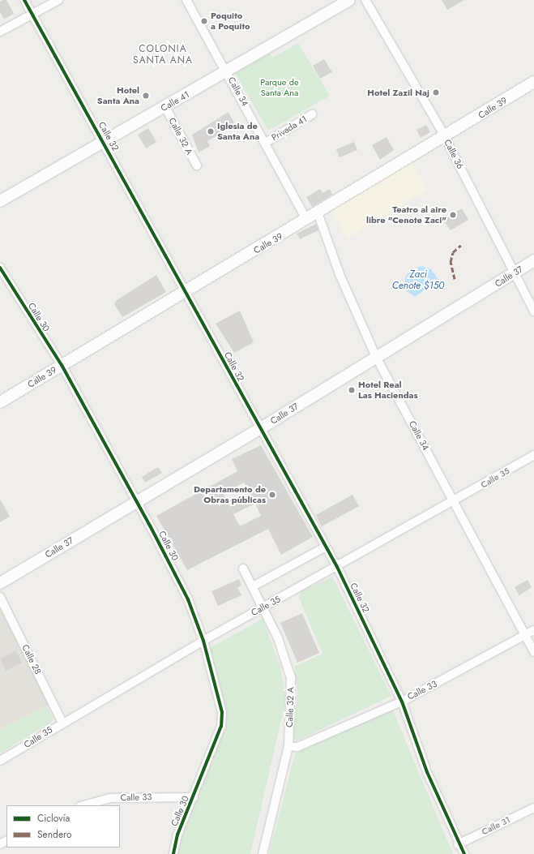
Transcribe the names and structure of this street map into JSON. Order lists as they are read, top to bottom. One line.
{"streets":{"main road":["Calle 41","Calle 39","Calle 37"],"street":["Calle 34","Privada 41","Calle 32","Calle 32 A","Calle 36","Calle 30","Calle 35","Calle 28","Calle 33","Calle 31"]},"crossings":[["Calle 34","Calle 41"],["Calle 34","Calle 39"],["Calle 34","Privada 41"],["Calle 34","Calle 37"],["Calle 34","Calle 35"],["Calle 34","Calle 33"],["Calle 41","Calle 32"],["Calle 41","Calle 32 A"],["Calle 39","Calle 32"],["Calle 39","Calle 36"],["Calle 39","Calle 30"],["Calle 32","Calle 37"],["Calle 32","Calle 35"],["Calle 32","Calle 33"],["Calle 32","Calle 31"],["Calle 32 A","Calle 35"],["Calle 32 A","Calle 33"],["Calle 36","Calle 37"],["Calle 37","Calle 30"],["Calle 30","Calle 35"],["Calle 30","Calle 33"],["Calle 35","Calle 28"]],"districts":["COLONIA SANTA ANA"],"water":["Zaci Cenote $150"],"parks":["Parque de Santa Ana"],"places":["Poquito a Poquito","Hotel Zazil Naj","Hotel Santa Ana","Iglesia de Santa Ana","Teatro al aire libre \"Cenote Zaci\"","Hotel Real Las Haciendas","Departamento de Obras públicas"],"legend":["Ciclovía","Sendero"]}
